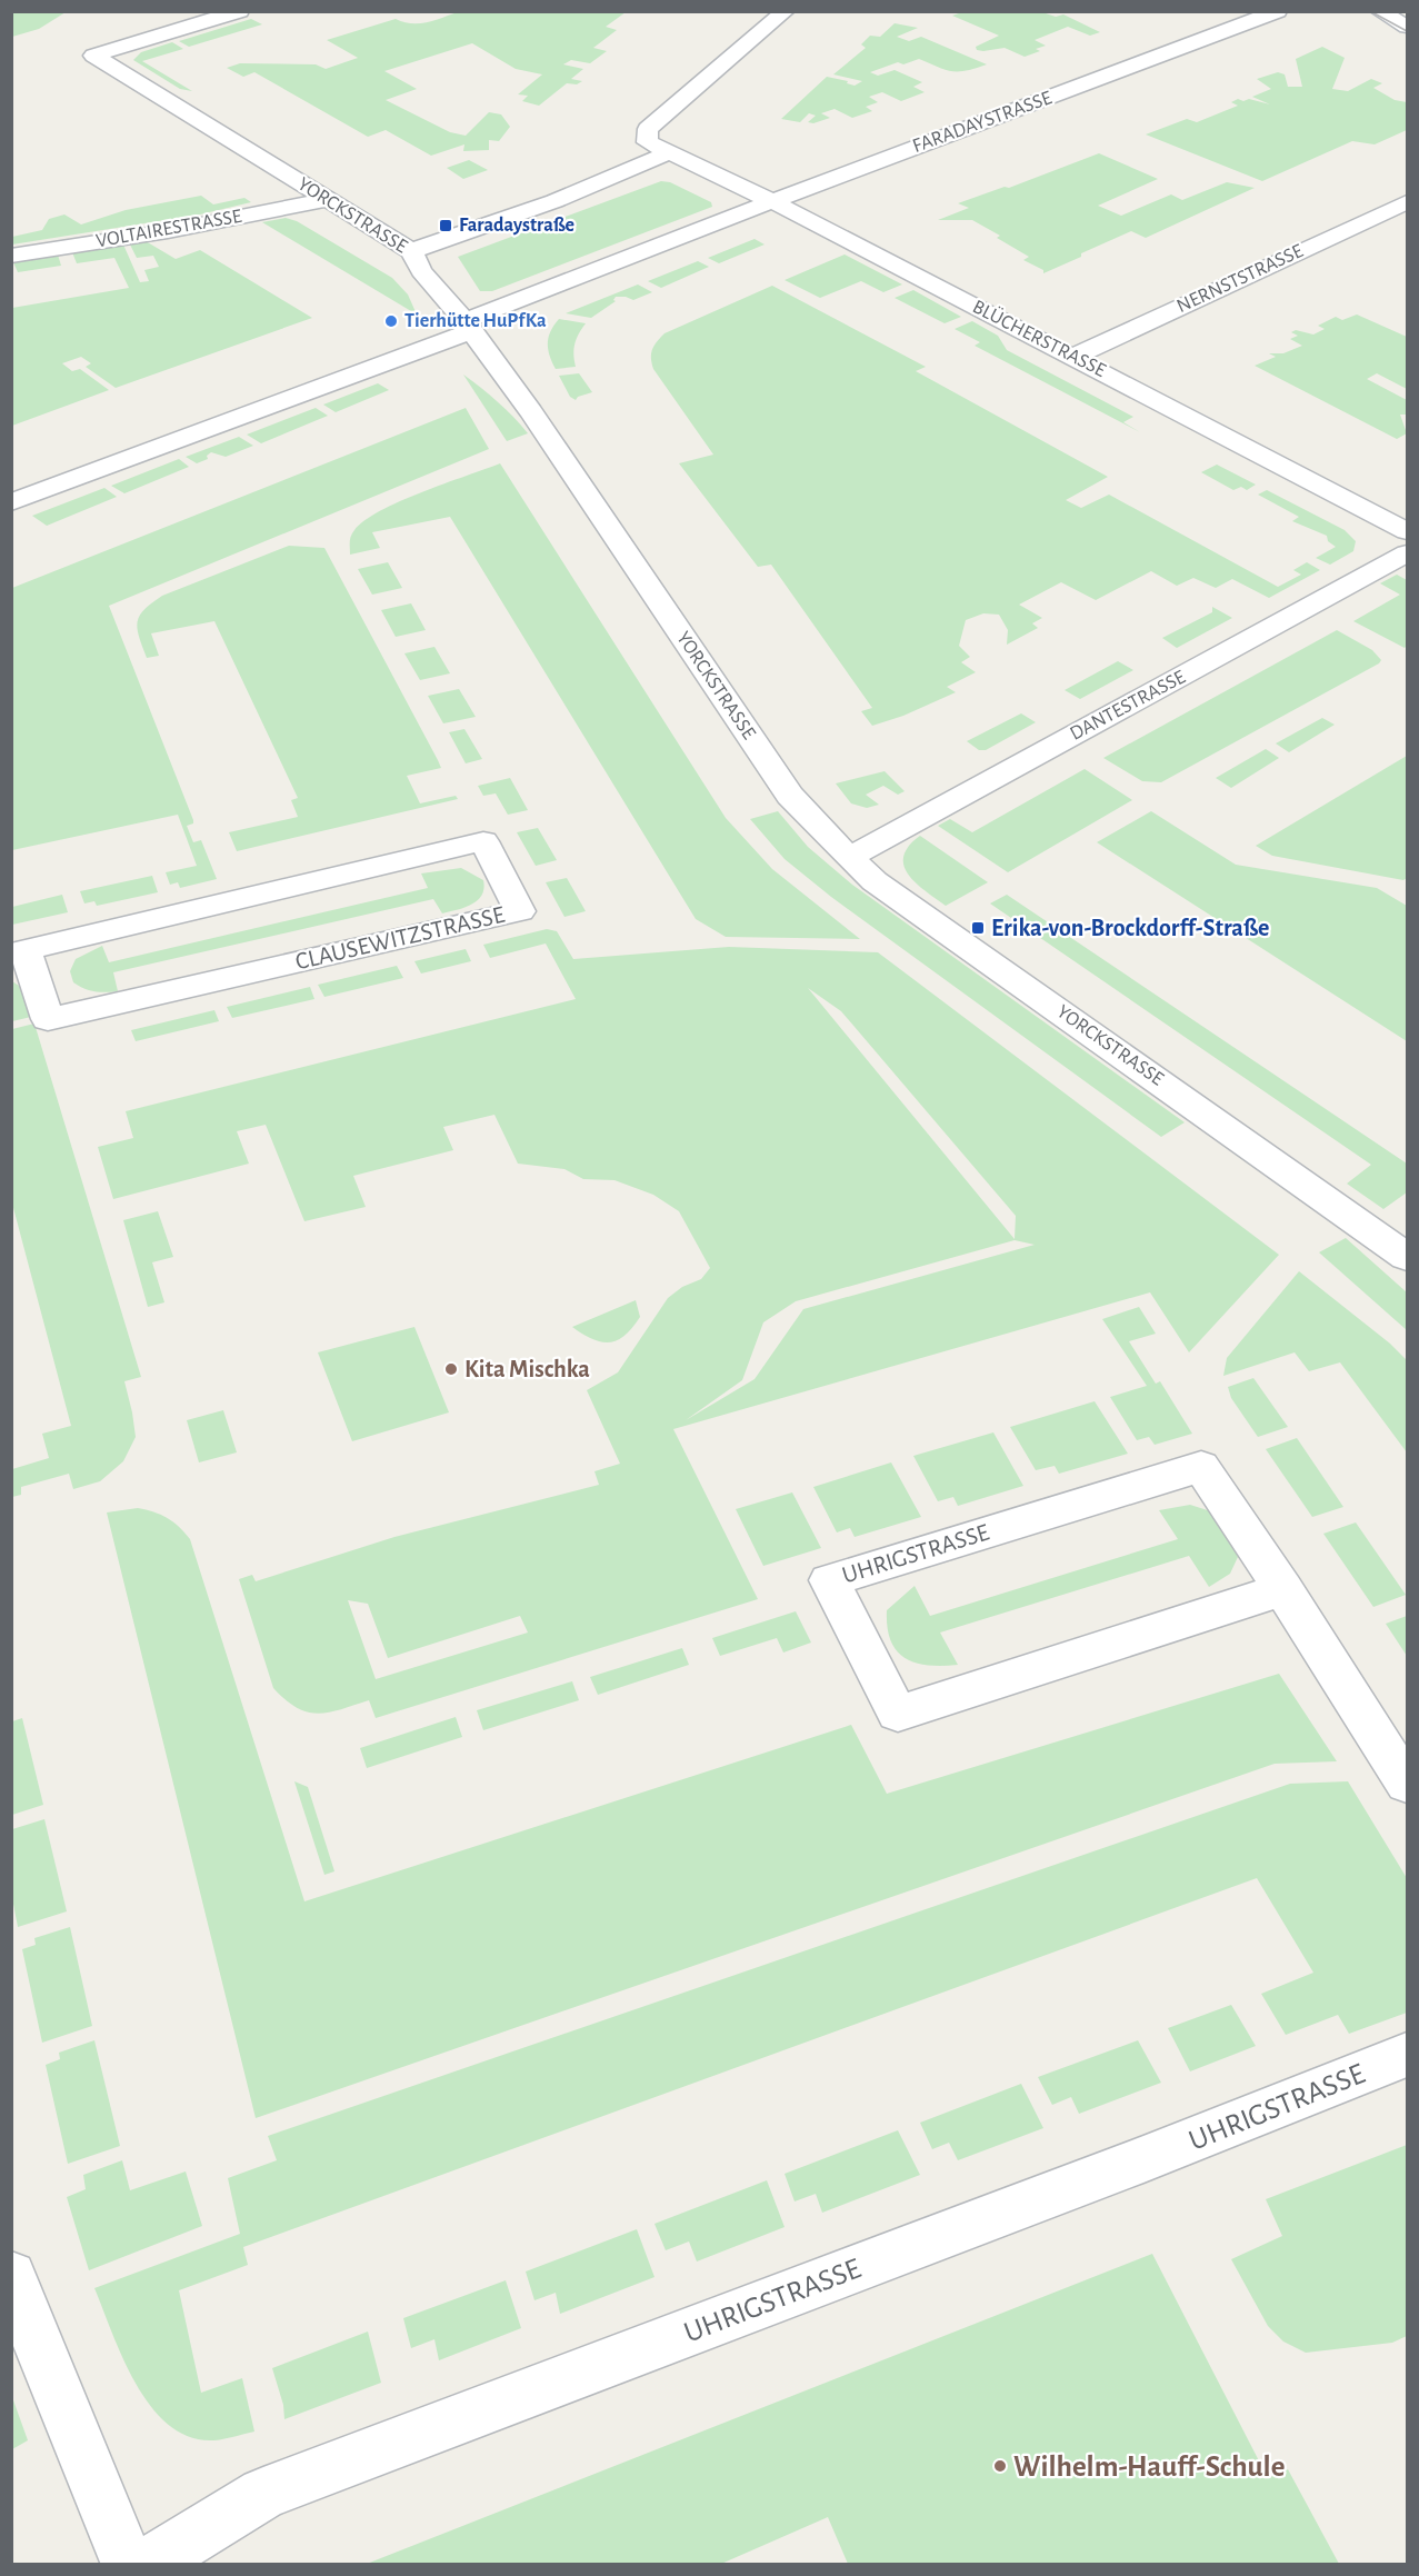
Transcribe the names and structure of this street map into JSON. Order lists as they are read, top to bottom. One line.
{"streets":{"street":["FARADAYSTRASSE","YORCKSTRASSE","VOLTAIRESTRASSE","NERNSTSTRASSE","BLÜCHERSTRASSE","DANTESTRASSE","CLAUSEWITZSTRASSE","UHRIGSTRASSE"]},"crossings":[["FARADAYSTRASSE","YORCKSTRASSE"],["FARADAYSTRASSE","BLÜCHERSTRASSE"],["YORCKSTRASSE","VOLTAIRESTRASSE"],["YORCKSTRASSE","DANTESTRASSE"],["NERNSTSTRASSE","BLÜCHERSTRASSE"]],"places":{"transit":["Faradaystraße","Erika-von-Brockdorff-Straße"],"other":["Tierhütte HuPfKa","Kita Mischka","Wilhelm-Hauff-Schule"]}}
